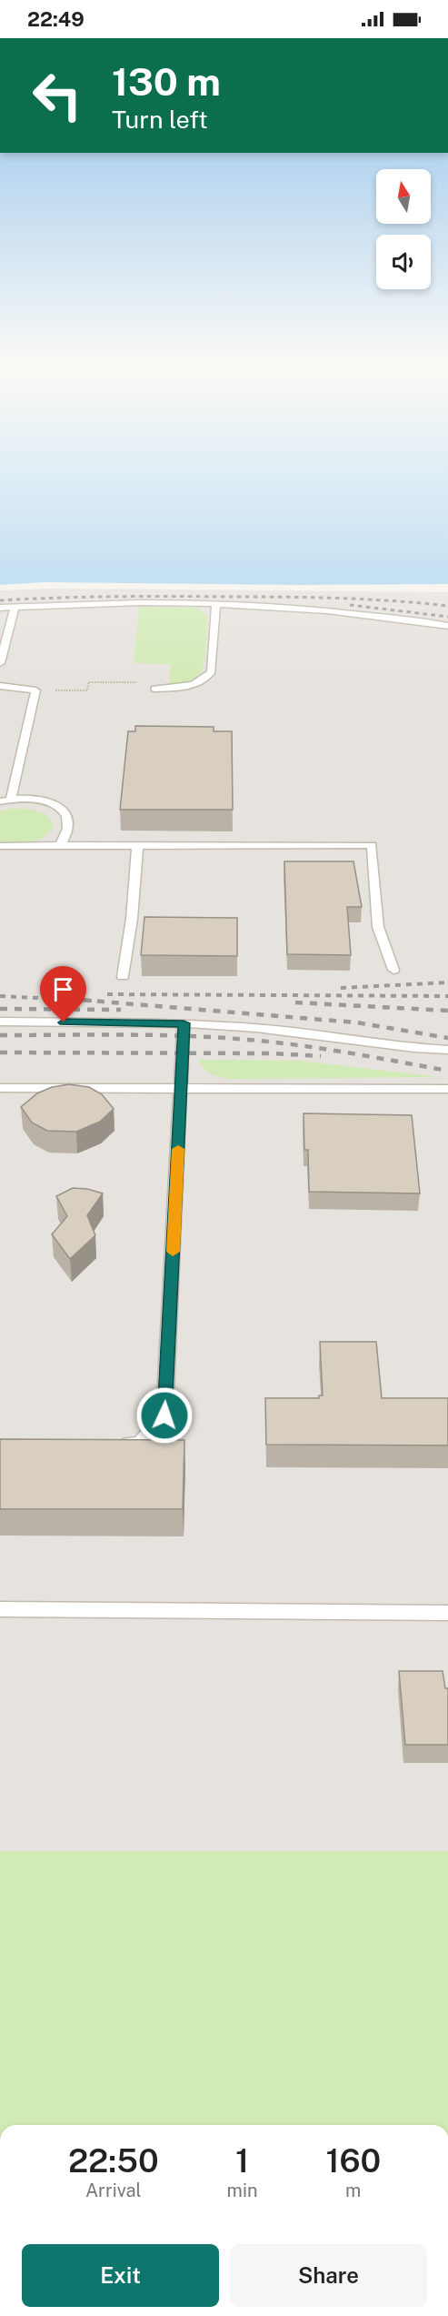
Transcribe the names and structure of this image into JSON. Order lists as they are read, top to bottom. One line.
{"north":"top","page":{"status":"22:49","turn":["130 m","Turn left"],"eta":["22:50","Arrival","1","min","160","m"],"buttons":["Exit","Share"]}}
